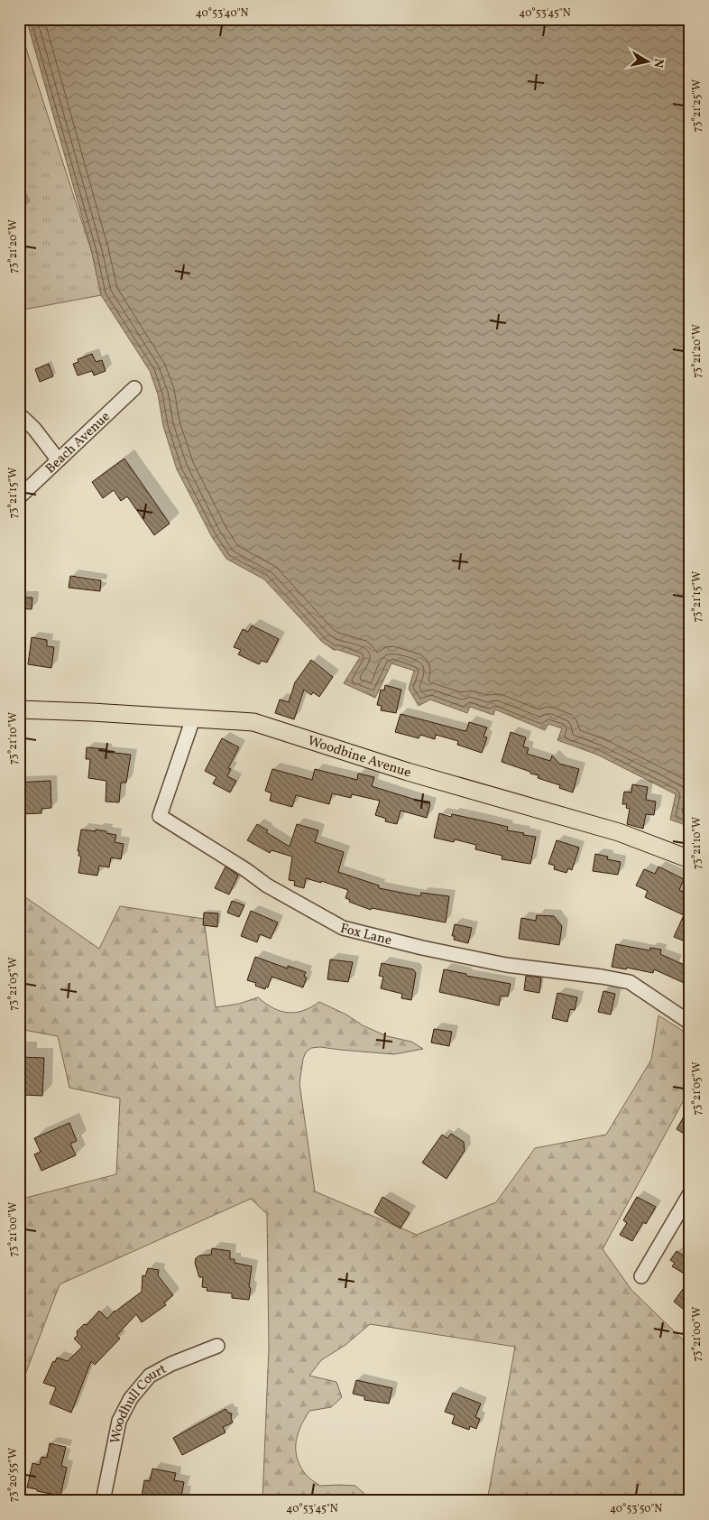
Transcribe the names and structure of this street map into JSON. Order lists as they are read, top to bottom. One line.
{"streets":{"main road":["Woodbine Avenue"],"street":["Beach Avenue","Fox Lane","Woodhull Court"]},"crossings":[["Woodbine Avenue","Fox Lane"]],"north":"right","coordinates":["40°53'40\"N","40°53'45\"N","73°21'25\"W","73°21'20\"W","73°21'15\"W","73°21'10\"W","73°21'05\"W","73°21'00\"W","73°20'55\"W","40°53'50\"N"]}
